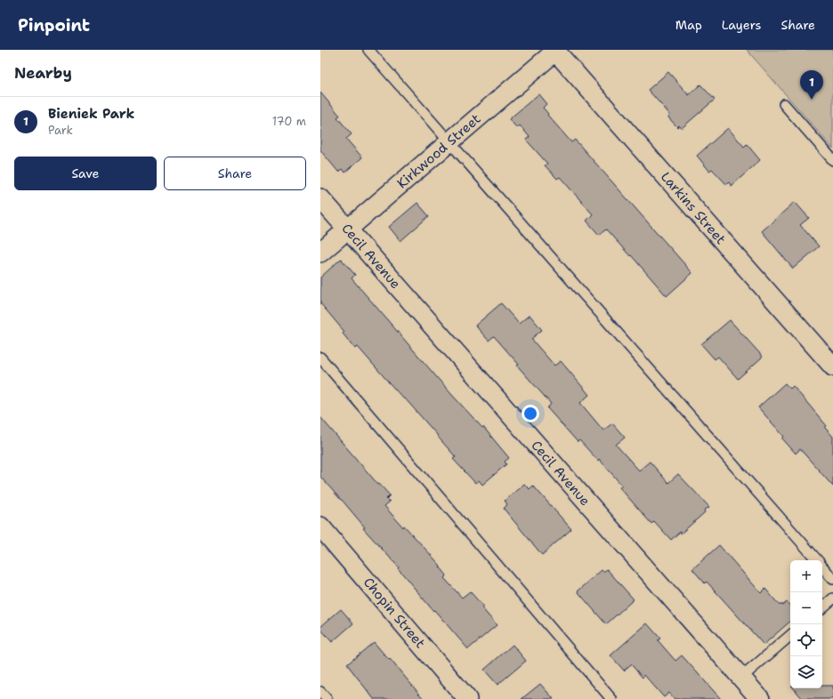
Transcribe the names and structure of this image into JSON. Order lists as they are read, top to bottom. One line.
{"streets":{"street":["Kirkwood Street","Larkins Street","Cecil Avenue","Chopin Street"]},"crossings":[["Kirkwood Street","Larkins Street"],["Kirkwood Street","Cecil Avenue"]],"page":{"header":"Pinpoint","nav":["Map","Layers","Share"],"heading":"Nearby","pins":"1","list":[{"mark":"1","name":"Bieniek Park","note":"Park","value":"170 m"}],"buttons":["Save","Share"],"map_buttons":["+","−"]}}
